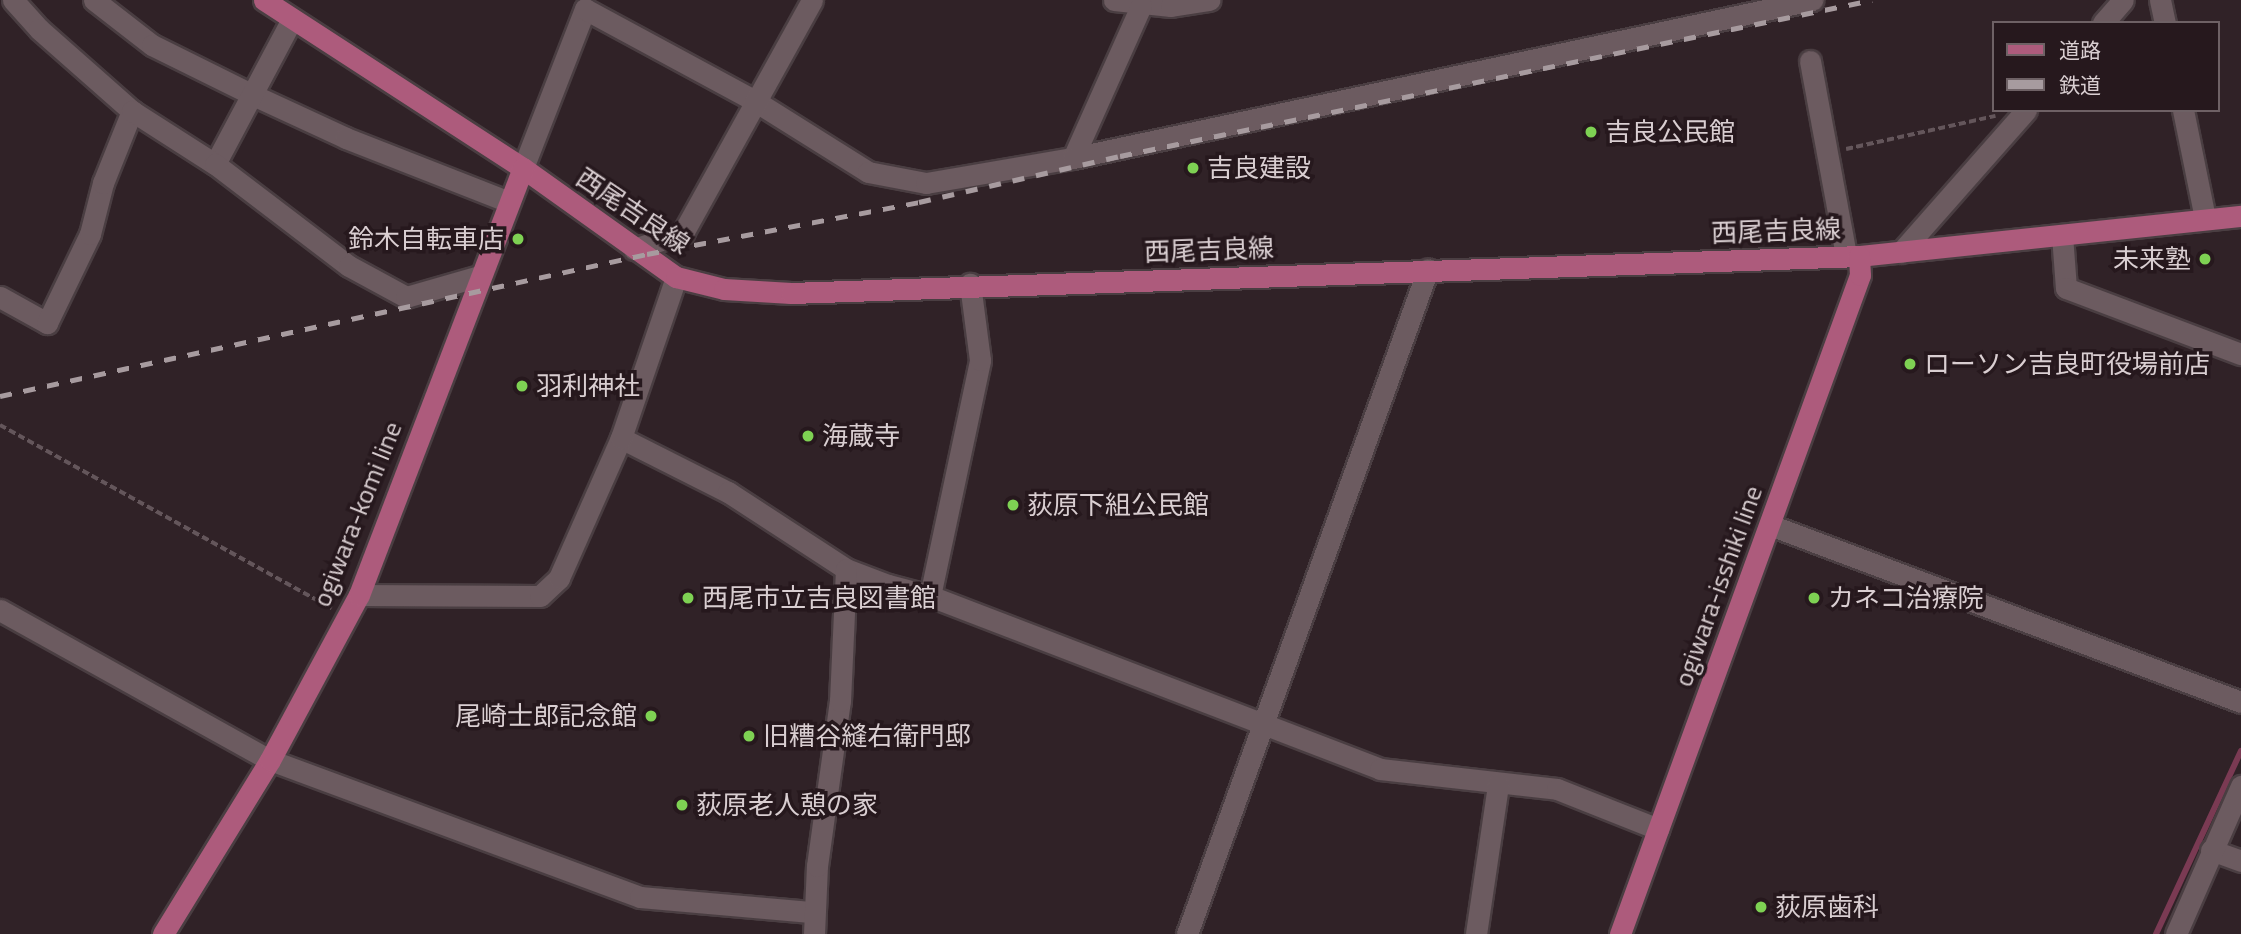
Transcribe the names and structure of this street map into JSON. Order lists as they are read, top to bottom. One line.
{"streets":{"main road":["西尾吉良線","ogiwara-komi line","ogiwara-isshiki line"]},"crossings":[["西尾吉良線","ogiwara-komi line"],["西尾吉良線","ogiwara-isshiki line"]],"places":["吉良公民館","吉良建設","鈴木自転車店","未来塾","ローソン吉良町役場前店","羽利神社","海蔵寺","荻原下組公民館","西尾市立吉良図書館","カネコ治療院","尾崎士郎記念館","旧糟谷縫右衛門邸","荻原老人憩の家","荻原歯科"],"legend":["道路","鉄道"]}
